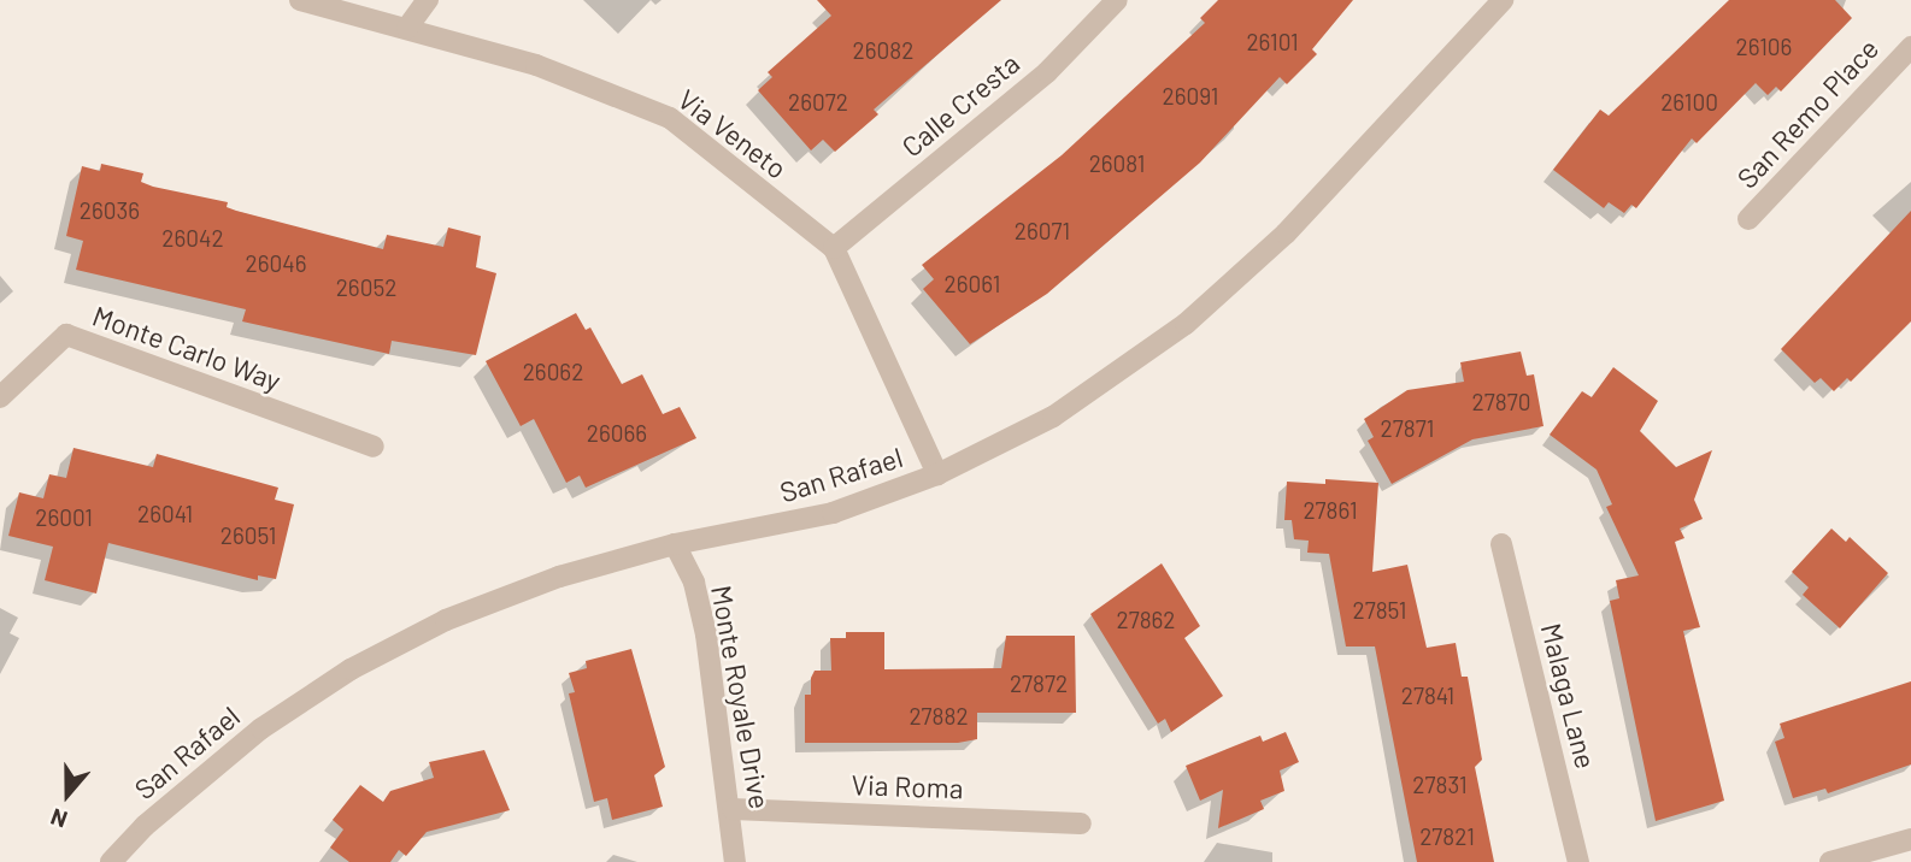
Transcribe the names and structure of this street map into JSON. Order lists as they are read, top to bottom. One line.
{"streets":{"street":["Calle Cresta","San Remo Place","Via Veneto","Monte Carlo Way","San Rafael","Malaga Lane","Monte Royale Drive","Via Roma"]},"crossings":[["Calle Cresta","Via Veneto"],["Via Veneto","San Rafael"],["San Rafael","Monte Royale Drive"],["Monte Royale Drive","Via Roma"]],"house_numbers":["26101","26106","26082","26091","26072","26100","26081","26036","26071","26042","26046","26061","26052","26062","27870","27871","26066","27861","26041","26001","26051","27851","27862","27872","27841","27882","27831","27821"],"north":"bottom"}
